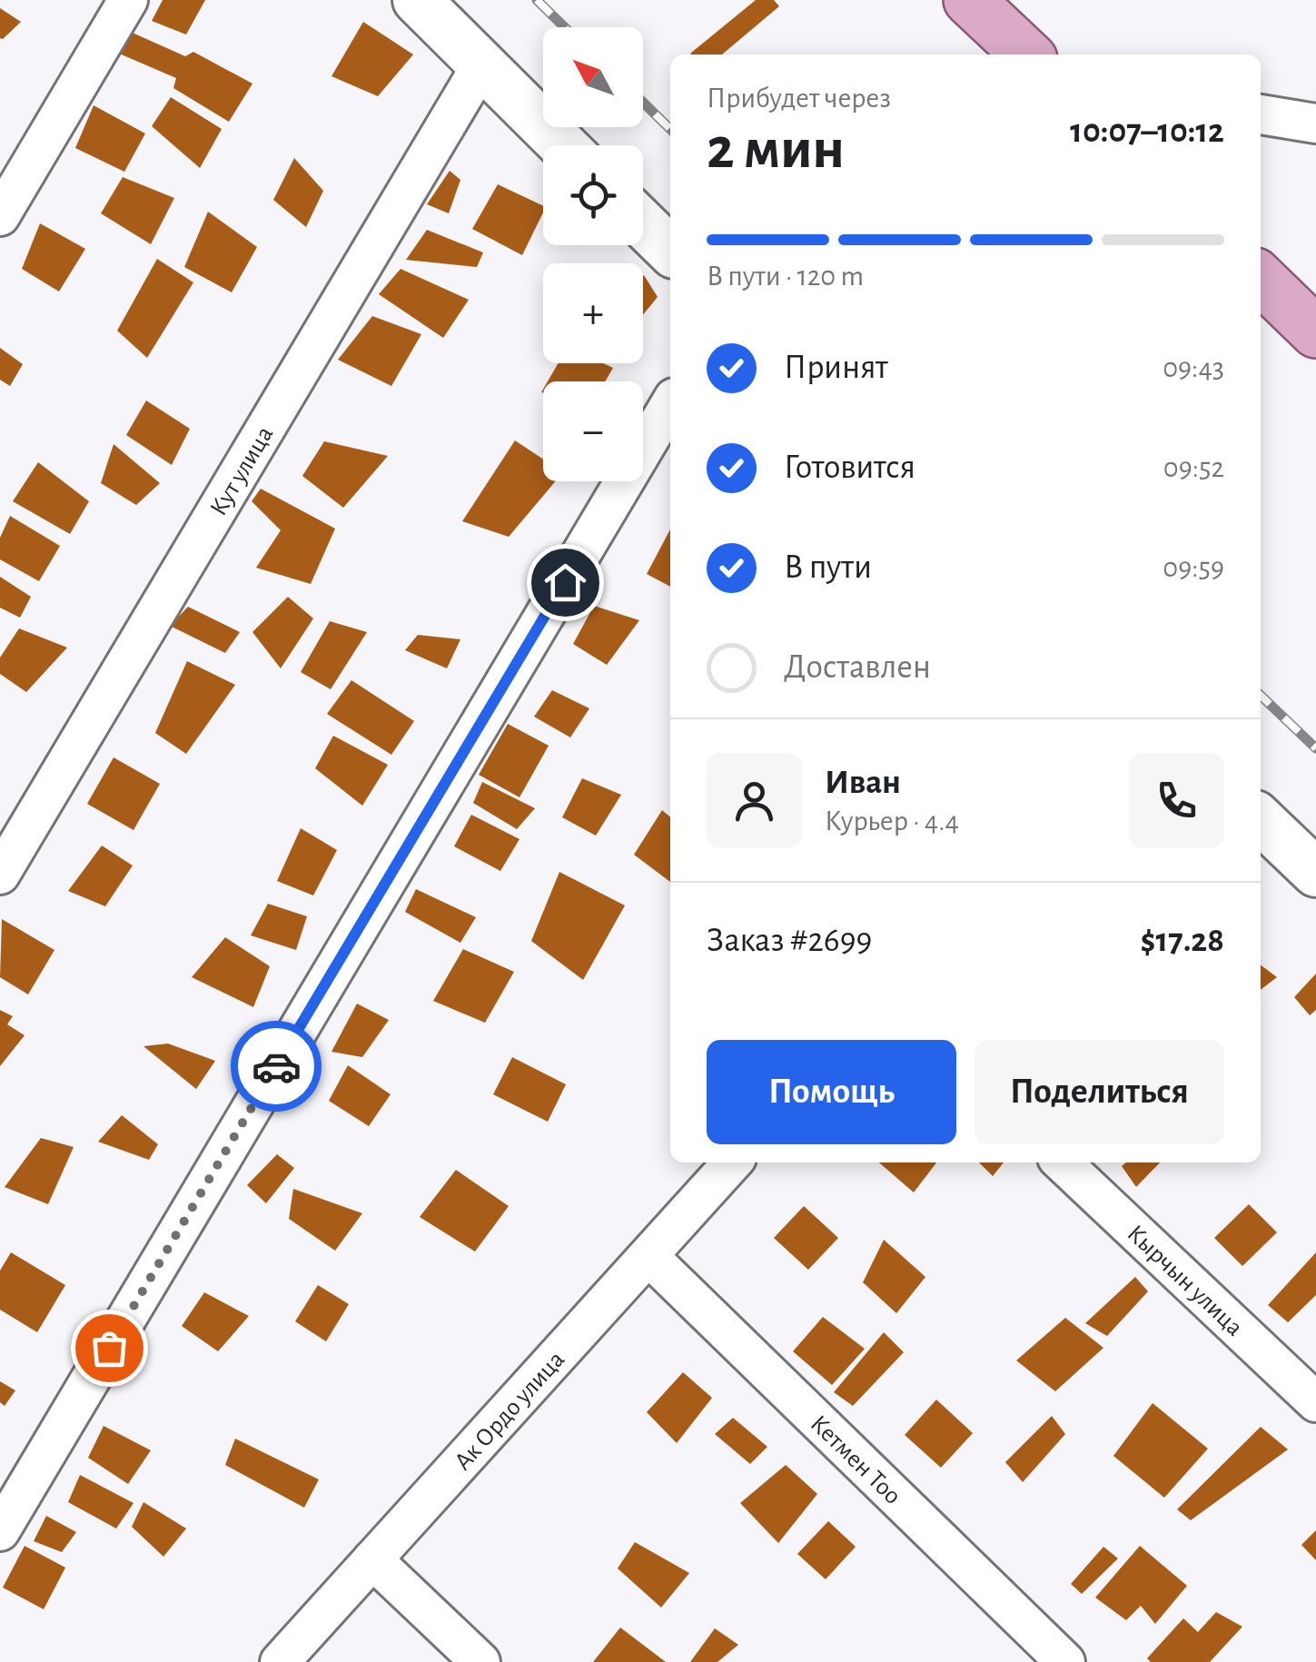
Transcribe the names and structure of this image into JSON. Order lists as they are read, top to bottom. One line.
{"streets":{"street":["Кут улица","Кырчын улица","Ак Ордо улица","Кетмен Тоо"]},"crossings":[["Ак Ордо улица","Кетмен Тоо"]],"north":"top left","page":{"map_buttons":["+","−"],"heading":["2 мин","Прибудет через","10:07–10:12"],"panel":["Иван","Курьер · 4.4","Заказ #2699","$17.28"],"bar":"В пути · 120 m","list":[["Принят","09:43"],["Готовится","09:52"],["В пути","09:59"],"Доставлен"],"buttons":["Помощь","Поделиться"]}}
